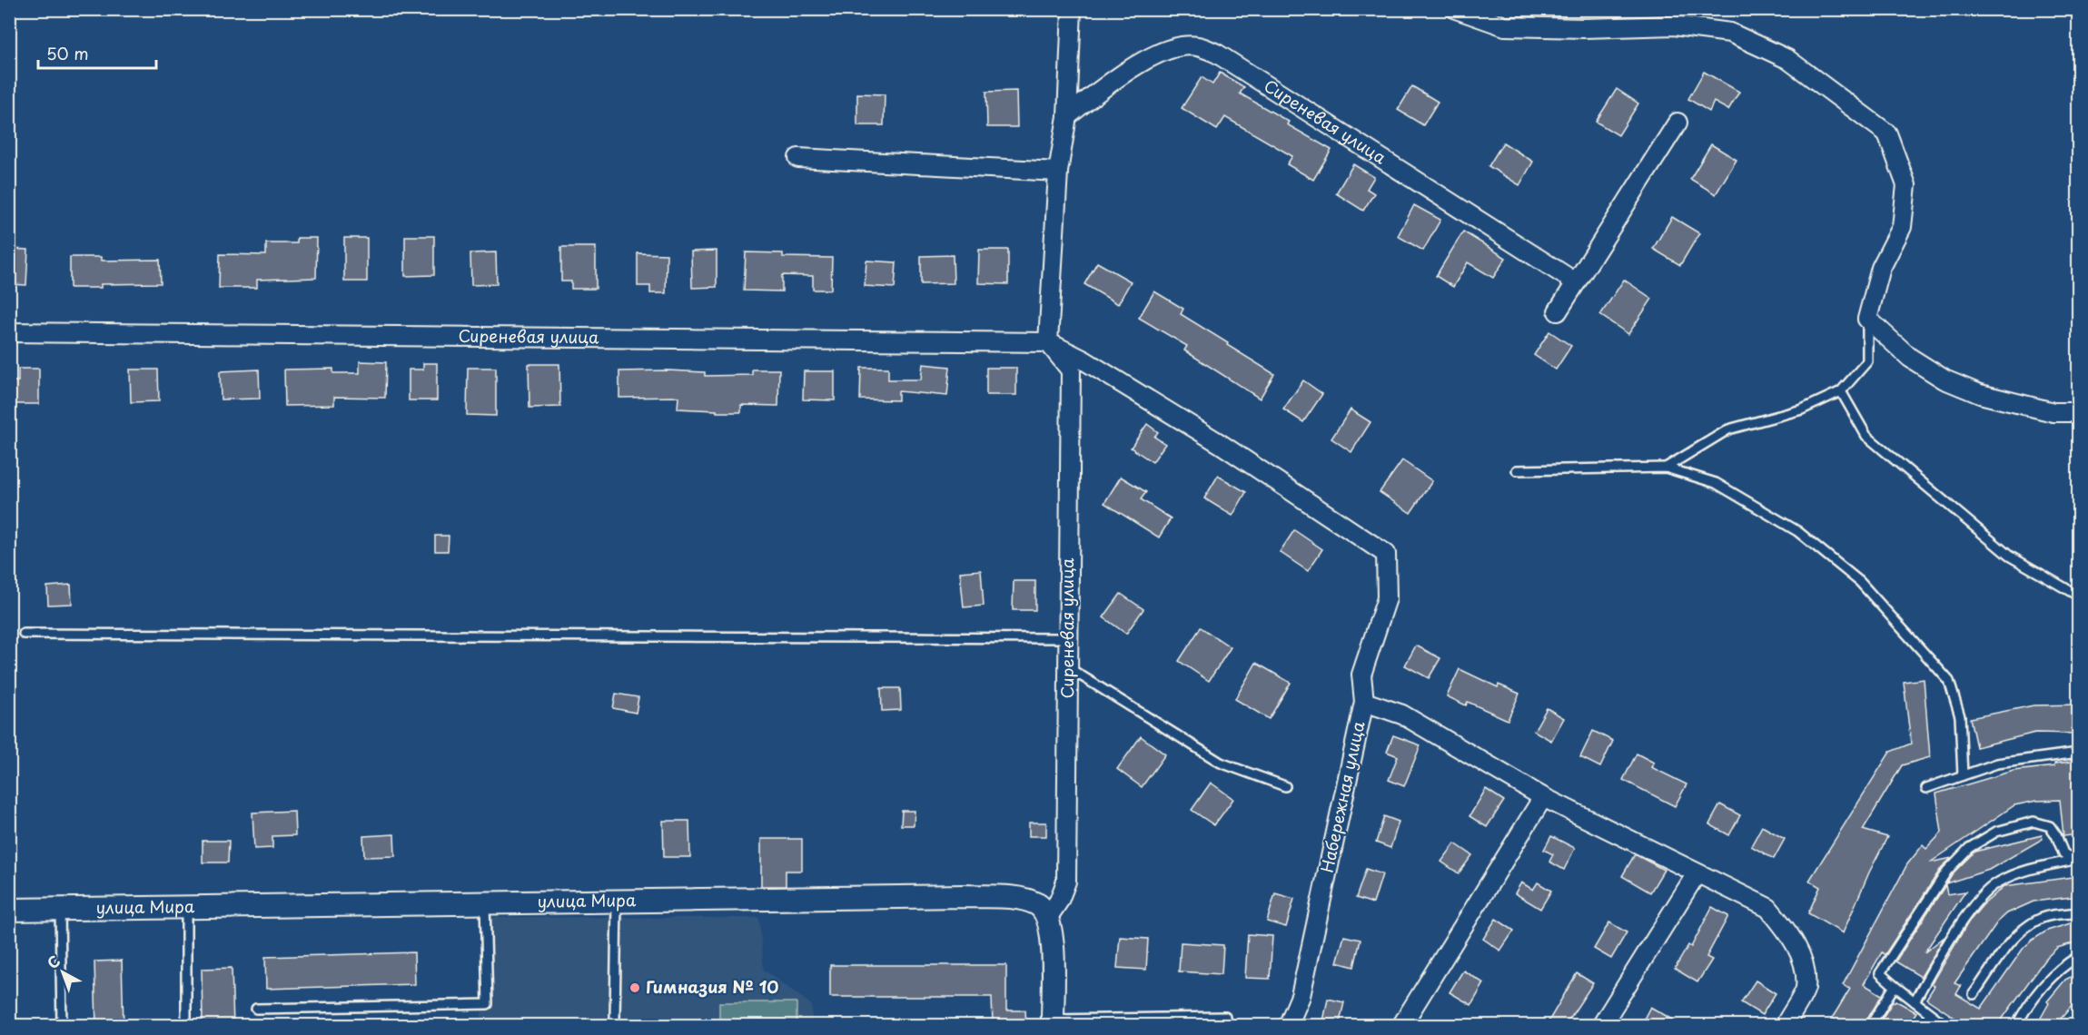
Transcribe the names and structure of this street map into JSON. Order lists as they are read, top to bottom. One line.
{"streets":{"street":["Сиреневая улица","Набережная улица","улица Мира"]},"crossings":[["Сиреневая улица","Набережная улица"],["Сиреневая улица","улица Мира"]],"places":["Гимназия № 10"],"scale_bar":"50 m","north":"top left"}
